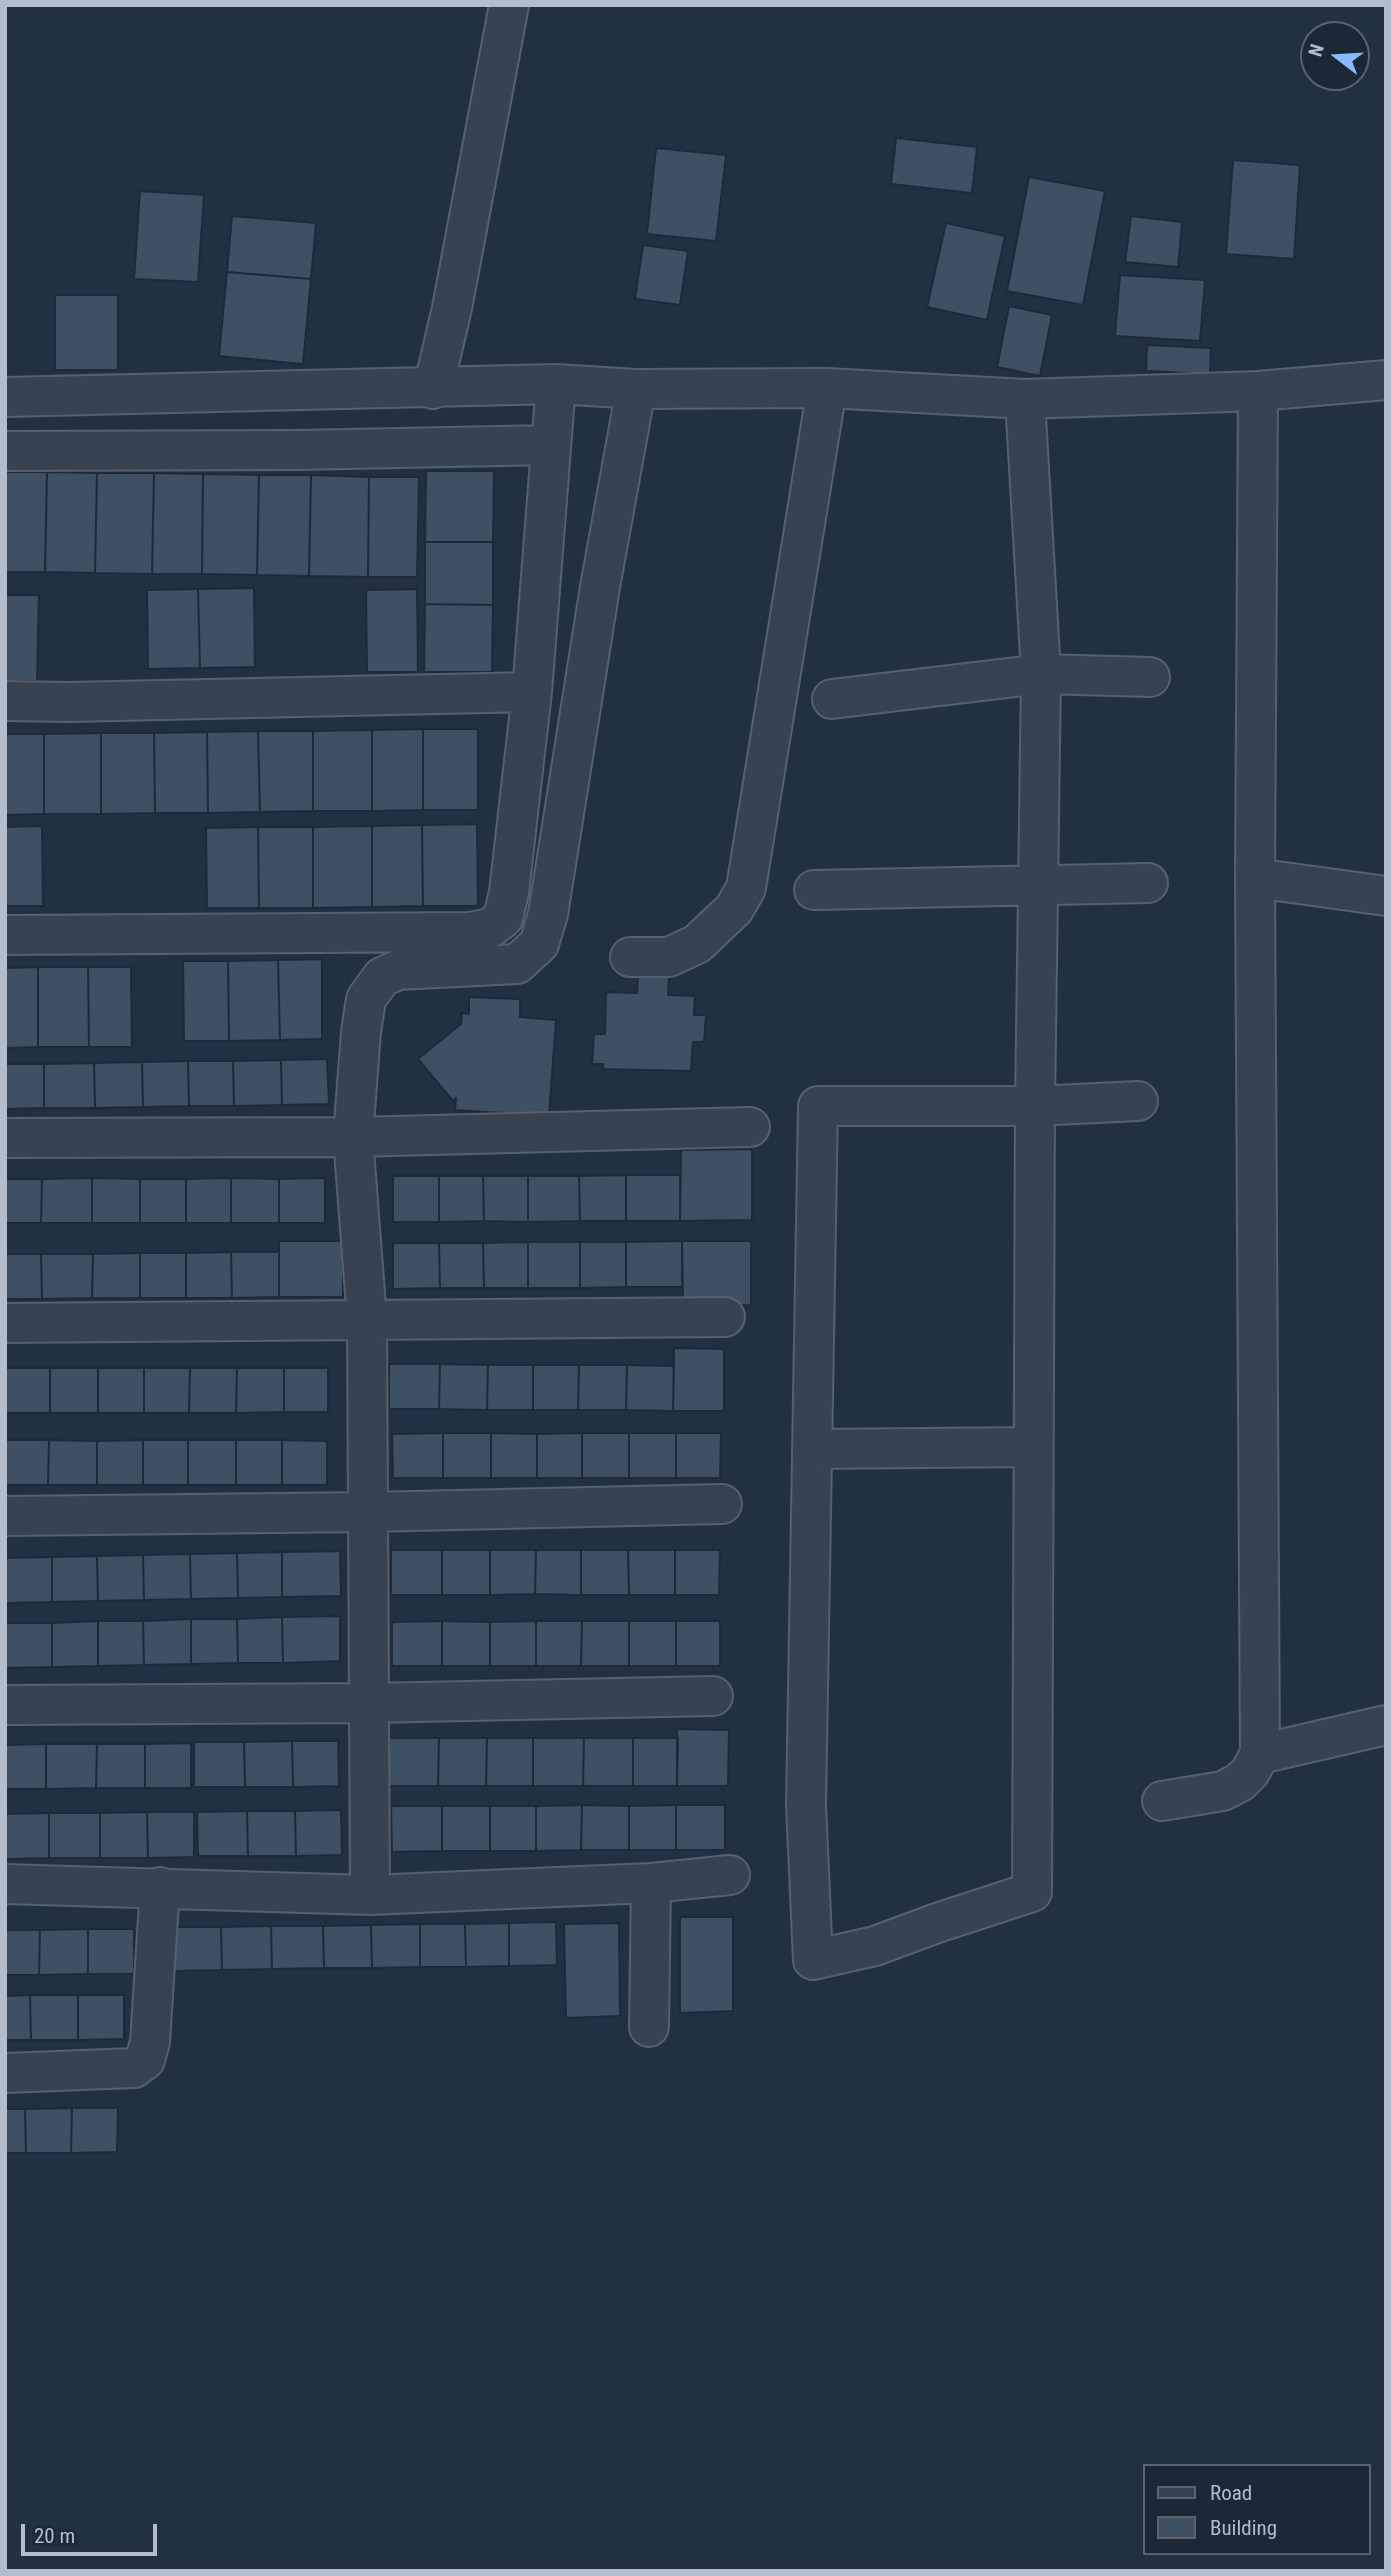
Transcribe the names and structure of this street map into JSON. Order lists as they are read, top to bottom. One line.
{"legend":["Road","Building"],"scale_bar":"20 m","north":"left"}
